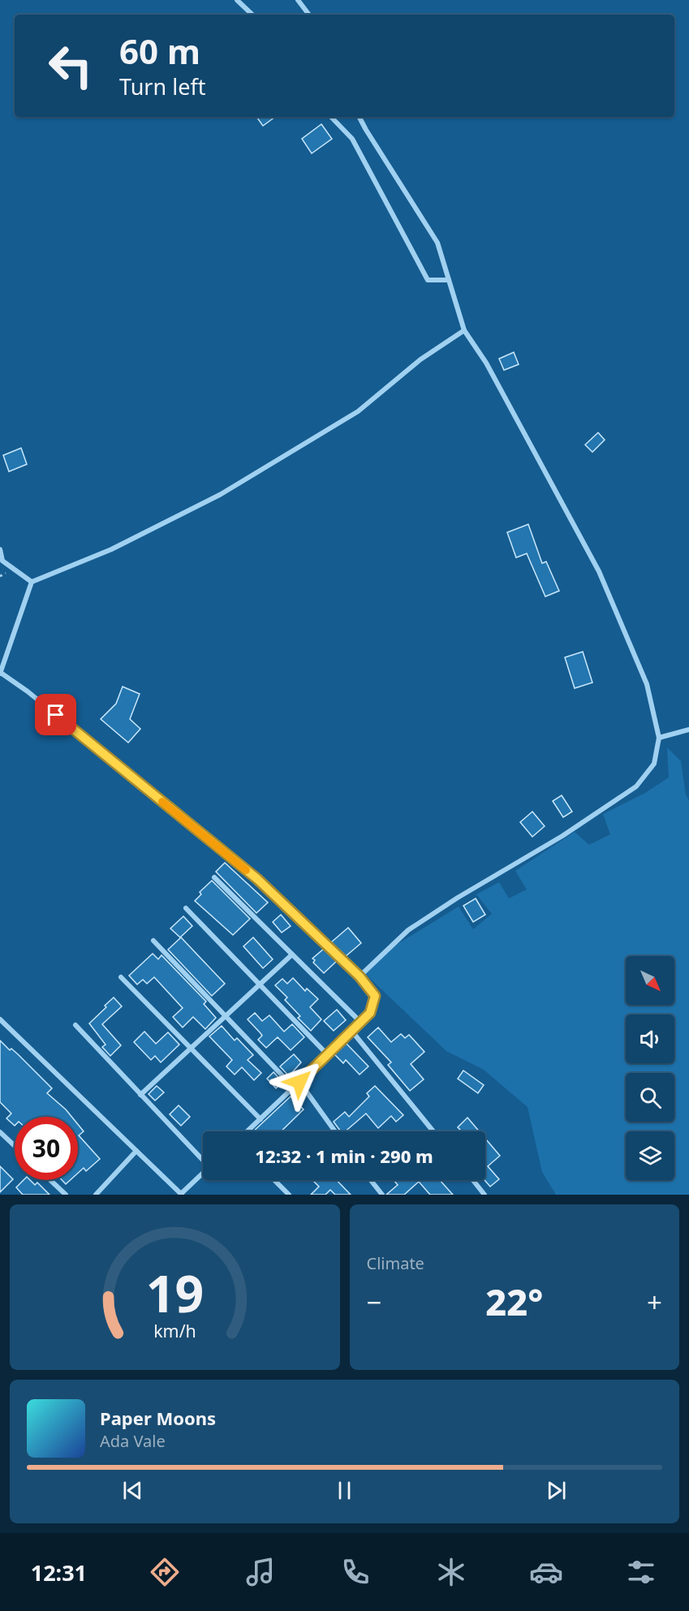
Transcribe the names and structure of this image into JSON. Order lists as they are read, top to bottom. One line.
{"north":"bottom right","page":{"turn":["60 m","Turn left"],"limit":"30","trip":"12:32 · 1 min · 290 m","tile":"Climate","heat":["−","22°","+"],"song":["Paper Moons","Ada Vale"],"tabs":"12:31","gauge":["19","km/h"]}}
